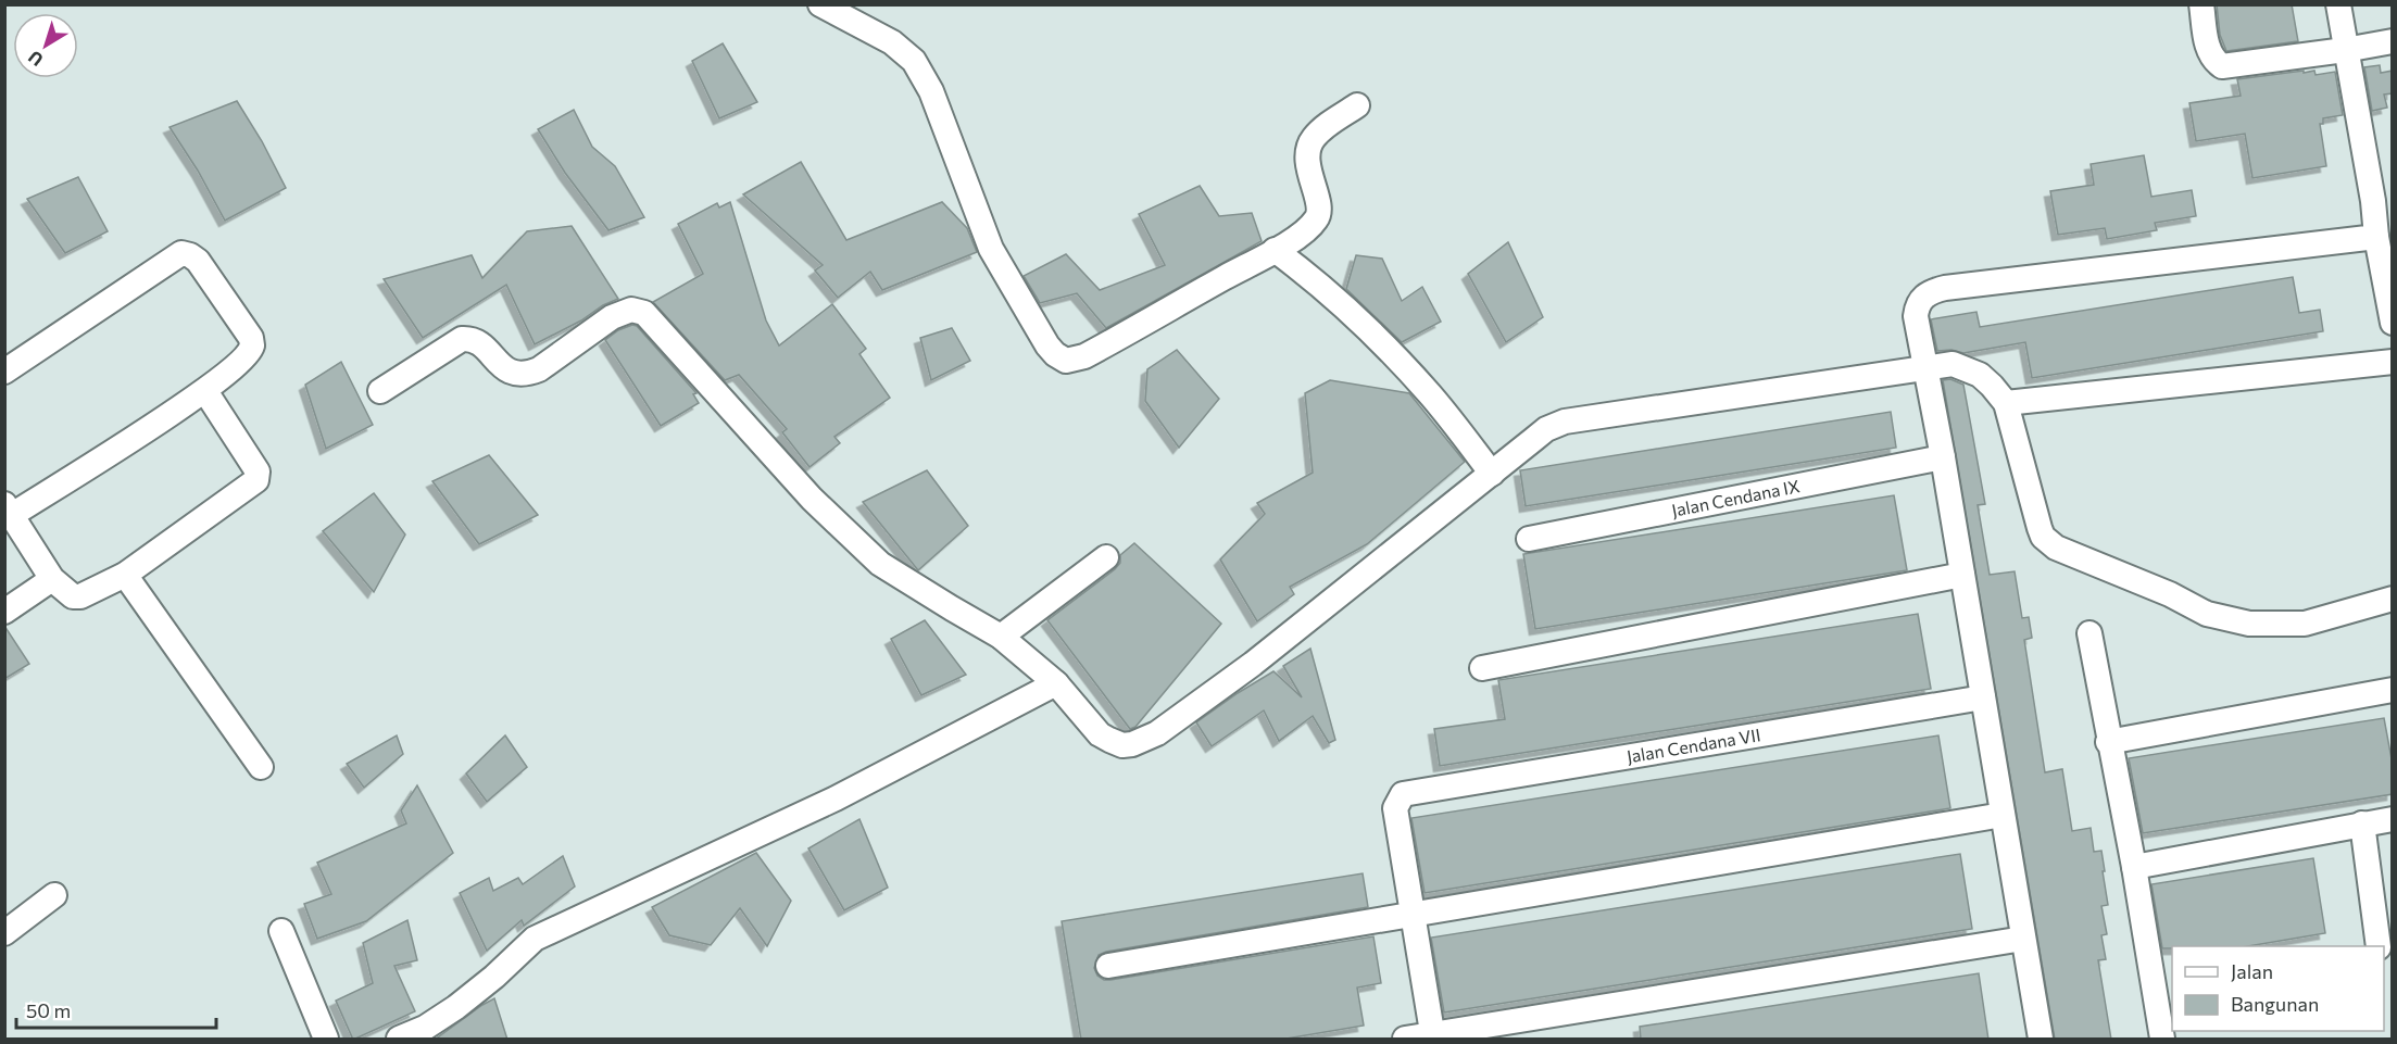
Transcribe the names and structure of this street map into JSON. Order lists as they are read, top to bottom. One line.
{"streets":{"street":["Jalan Cendana IX","Jalan Cendana VII"]},"legend":["Jalan","Bangunan"],"scale_bar":"50 m","north":"bottom left"}
